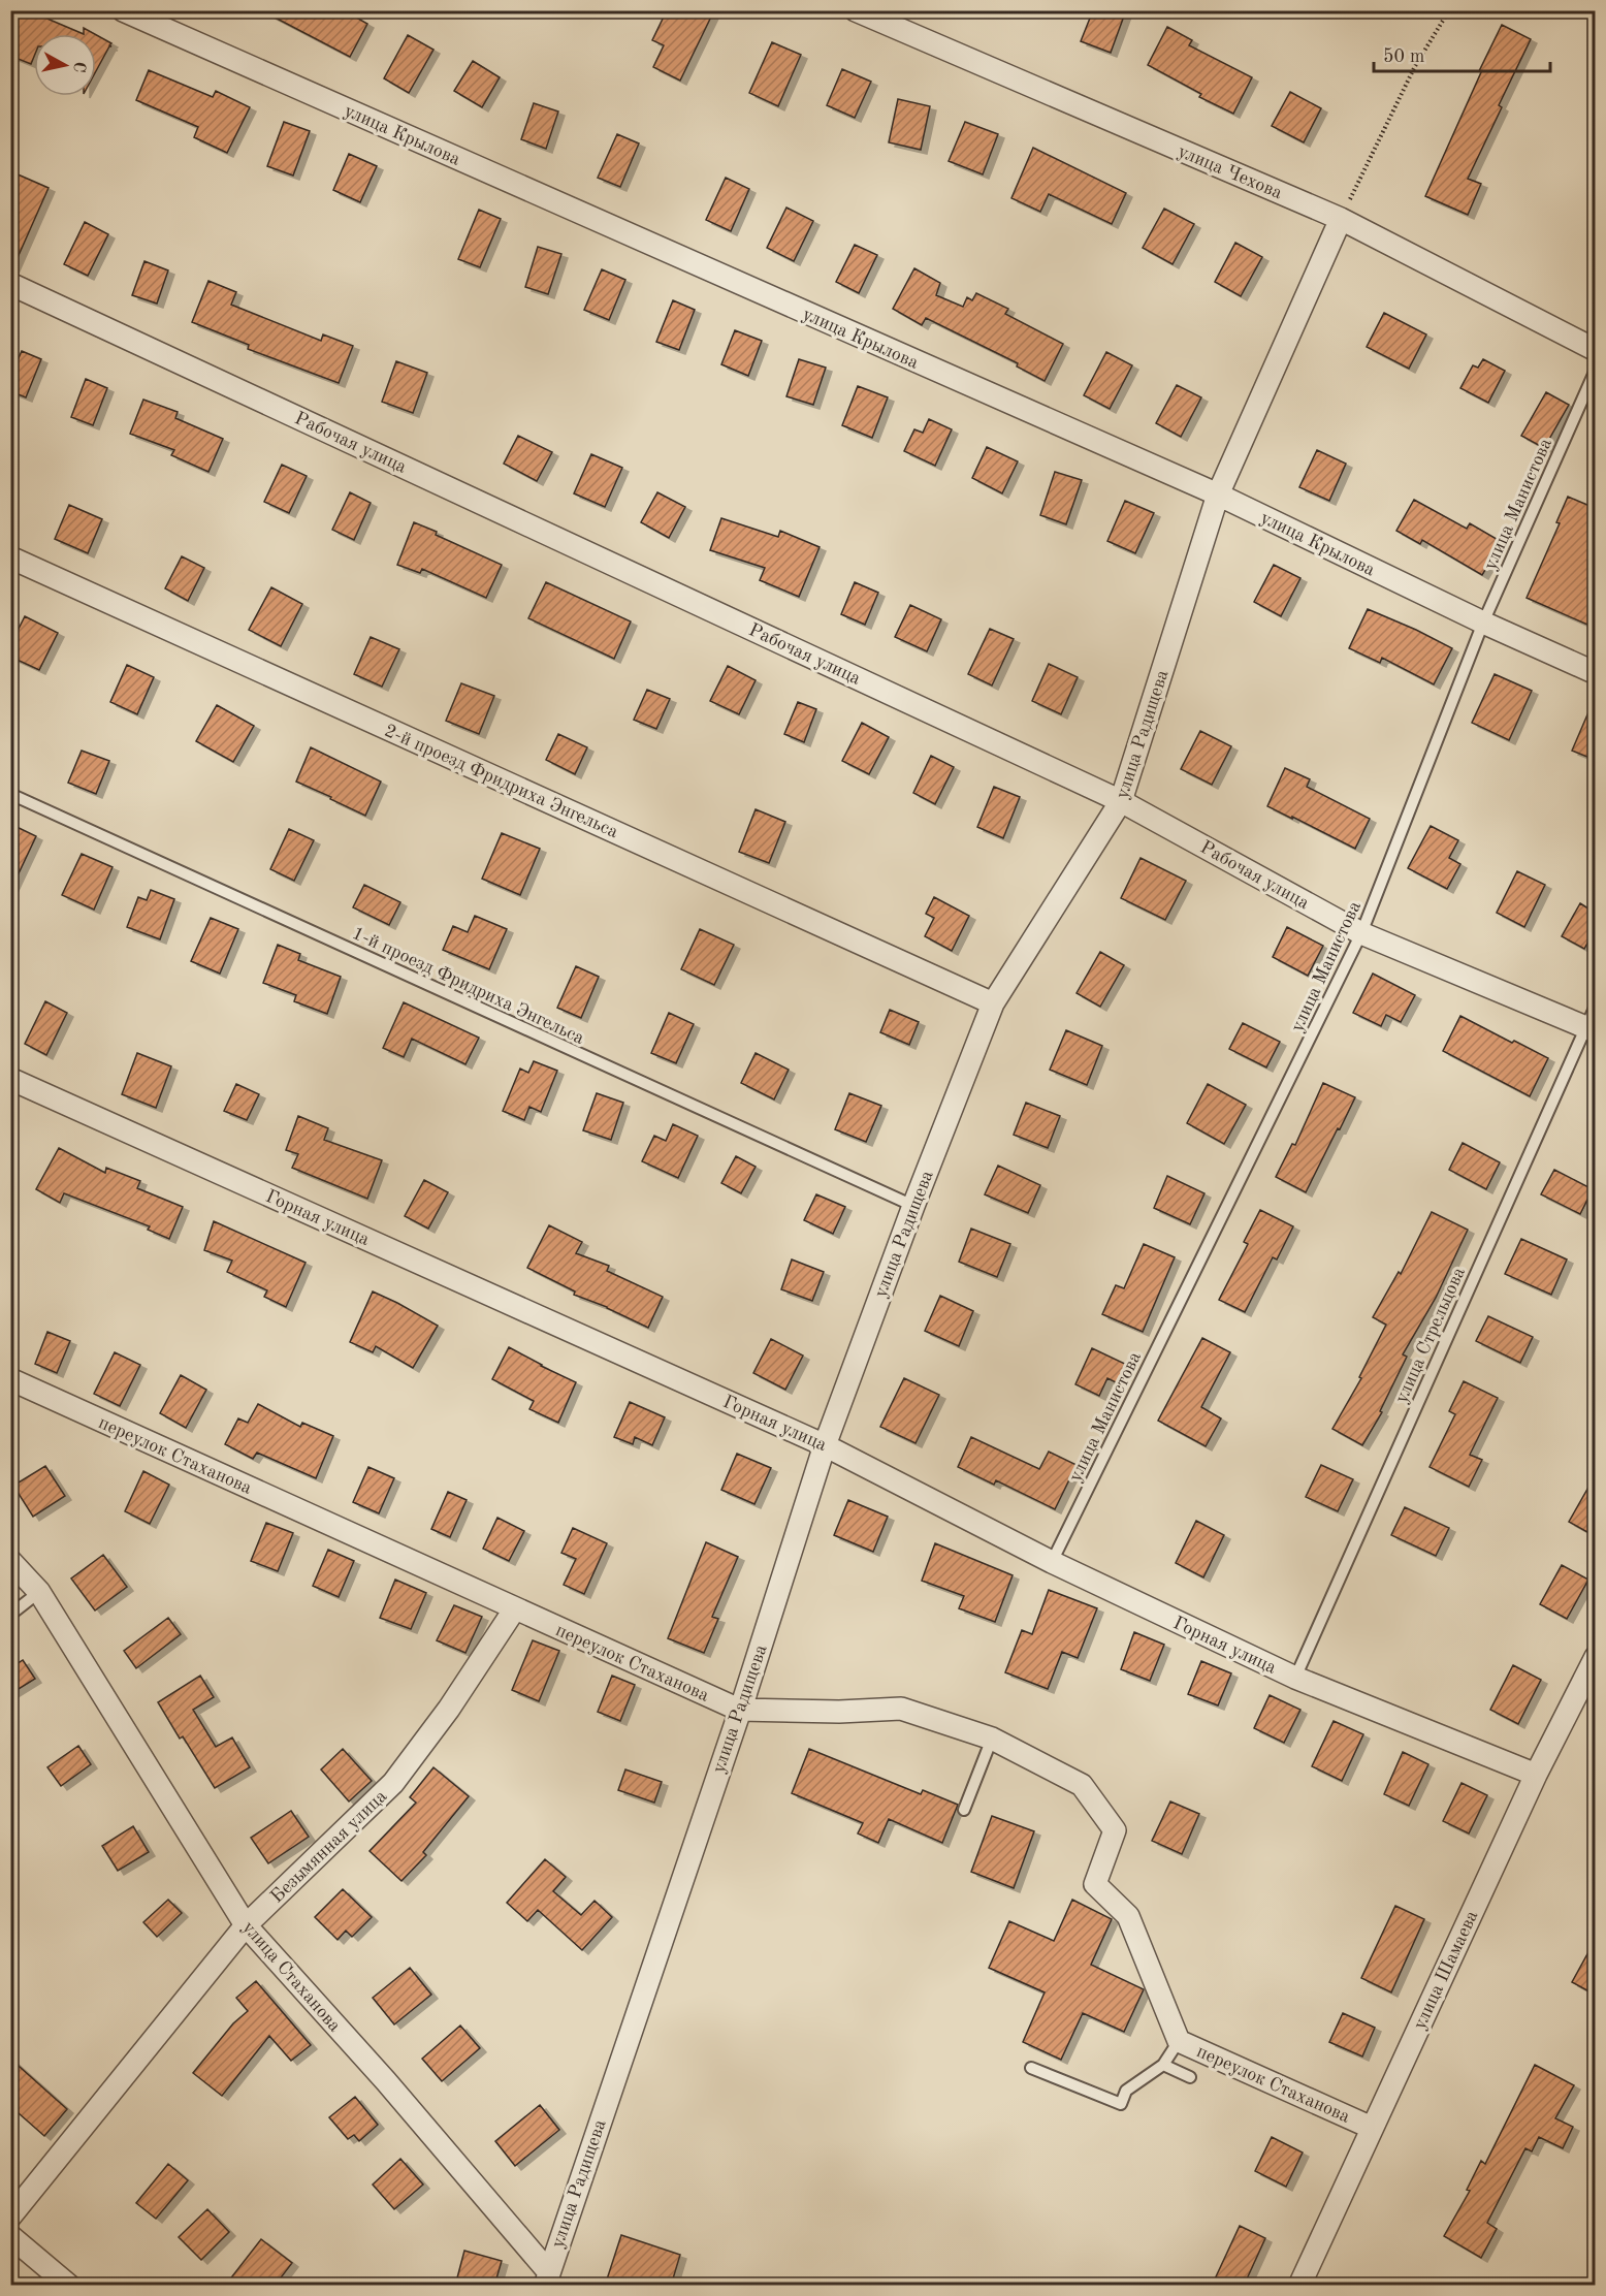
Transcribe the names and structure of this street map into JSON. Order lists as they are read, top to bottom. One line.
{"streets":{"street":["улица Крылова","улица Чехова","Рабочая улица","улица Радищева","2-й проезд Фридриха Энгельса","Горная улица","переулок Стаханова","Безымянная улица","улица Шамаева","улица Стаханова"],"lane":["улица Манистова","1-й проезд Фридриха Энгельса","улица Стрельцова"]},"crossings":[["улица Крылова","улица Манистова"],["улица Крылова","улица Радищева"],["улица Чехова","улица Радищева"],["Рабочая улица","улица Манистова"],["Рабочая улица","улица Радищева"],["Рабочая улица","улица Стрельцова"],["улица Манистова","Горная улица"],["улица Радищева","2-й проезд Фридриха Энгельса"],["улица Радищева","1-й проезд Фридриха Энгельса"],["улица Радищева","Горная улица"],["улица Радищева","переулок Стаханова"],["улица Радищева","улица Стаханова"],["Горная улица","улица Стрельцова"],["Горная улица","улица Шамаева"],["переулок Стаханова","Безымянная улица"],["переулок Стаханова","улица Шамаева"],["Безымянная улица","улица Стаханова"]],"scale_bar":"50 m","north":"right"}
